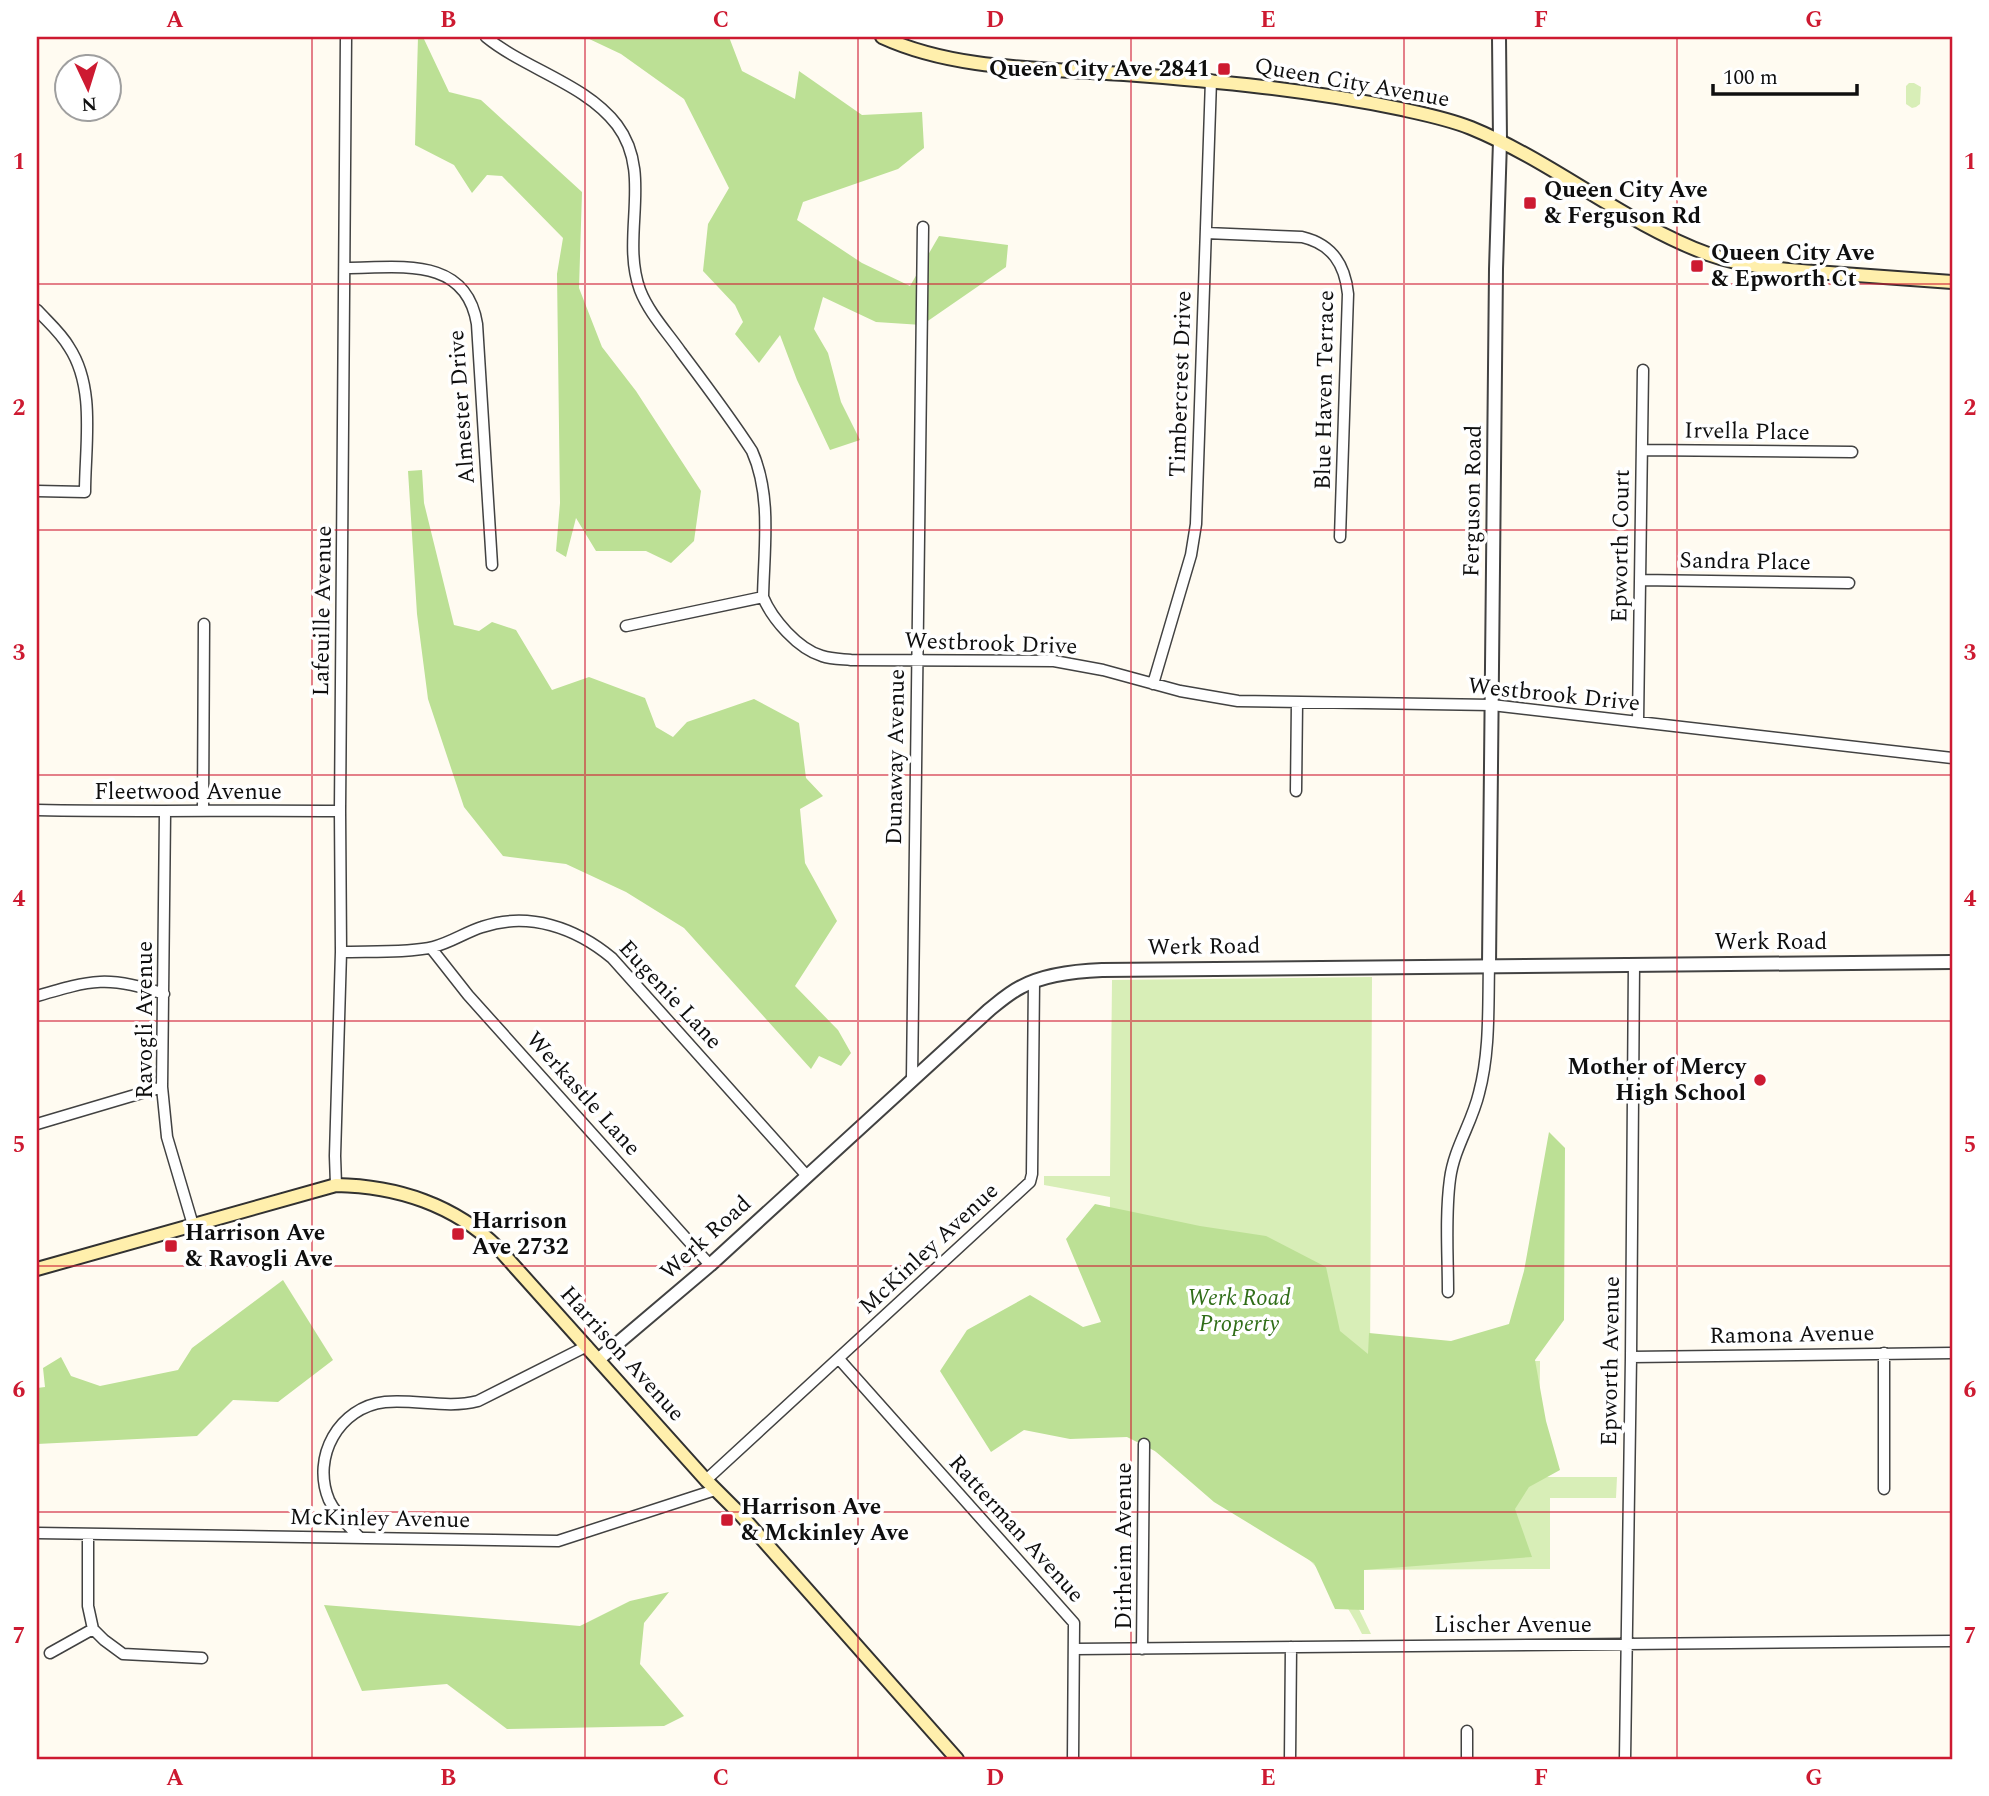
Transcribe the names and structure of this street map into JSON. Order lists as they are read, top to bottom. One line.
{"streets":{"main road":["Queen City Avenue","Harrison Avenue"],"street":["Timbercrest Drive","Blue Haven Terrace","Almester Drive","Irvella Place","Ferguson Road","Epworth Court","Sandra Place","Lafeuille Avenue","Westbrook Drive","Dunaway Avenue","Fleetwood Avenue","Werk Road","Eugenie Lane","Ravogli Avenue","Werkastle Lane","McKinley Avenue","Ramona Avenue","Epworth Avenue","Ratterman Avenue","Dirheim Avenue","Lischer Avenue"]},"crossings":[["Queen City Avenue","Timbercrest Drive"],["Queen City Avenue","Ferguson Road"],["Timbercrest Drive","Blue Haven Terrace"],["Timbercrest Drive","Westbrook Drive"],["Almester Drive","Lafeuille Avenue"],["Irvella Place","Epworth Court"],["Ferguson Road","Westbrook Drive"],["Ferguson Road","Werk Road"],["Epworth Court","Sandra Place"],["Epworth Court","Westbrook Drive"],["Lafeuille Avenue","Fleetwood Avenue"],["Lafeuille Avenue","Eugenie Lane"],["Lafeuille Avenue","Harrison Avenue"],["Westbrook Drive","Dunaway Avenue"],["Dunaway Avenue","Werk Road"],["Fleetwood Avenue","Ravogli Avenue"],["Werk Road","Eugenie Lane"],["Werk Road","Werkastle Lane"],["Werk Road","McKinley Avenue"],["Werk Road","Harrison Avenue"],["Werk Road","Epworth Avenue"],["Eugenie Lane","Werkastle Lane"],["Ravogli Avenue","Harrison Avenue"],["McKinley Avenue","Harrison Avenue"],["McKinley Avenue","Ratterman Avenue"],["Ramona Avenue","Epworth Avenue"],["Epworth Avenue","Lischer Avenue"],["Ratterman Avenue","Lischer Avenue"],["Dirheim Avenue","Lischer Avenue"]],"parks":["Werk Road Property"],"places":{"transit":["Queen City Ave 2841","Queen City Ave & Ferguson Rd","Queen City Ave & Epworth Ct","Harrison Ave 2732","Harrison Ave & Ravogli Ave","Harrison Ave & Mckinley Ave"],"other":["Mother of Mercy High School"]},"scale_bar":"100 m","north":"bottom","grid":{"columns":["A","B","C","D","E","F","G"],"rows":["1","2","3","4","5","6","7"]}}
